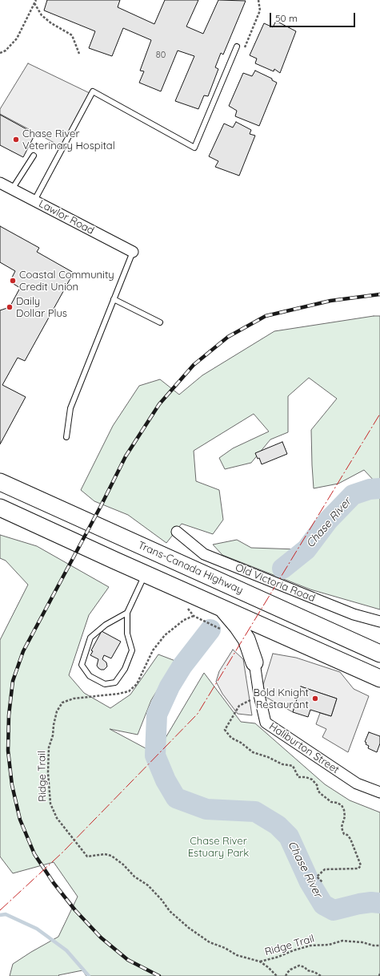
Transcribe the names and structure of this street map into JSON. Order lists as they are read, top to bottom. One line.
{"streets":{"highway":["Trans-Canada Highway"],"street":["Lawlor Road","Old Victoria Road","Haliburton Street"],"path":["Ridge Trail"]},"water":["Chase River"],"parks":["Chase River Estuary Park"],"places":["Chase River Veterinary Hospital","Coastal Community Credit Union","Daily Dollar Plus","Bold Knight Restaurant"],"house_numbers":["80"],"scale_bar":"50 m"}
